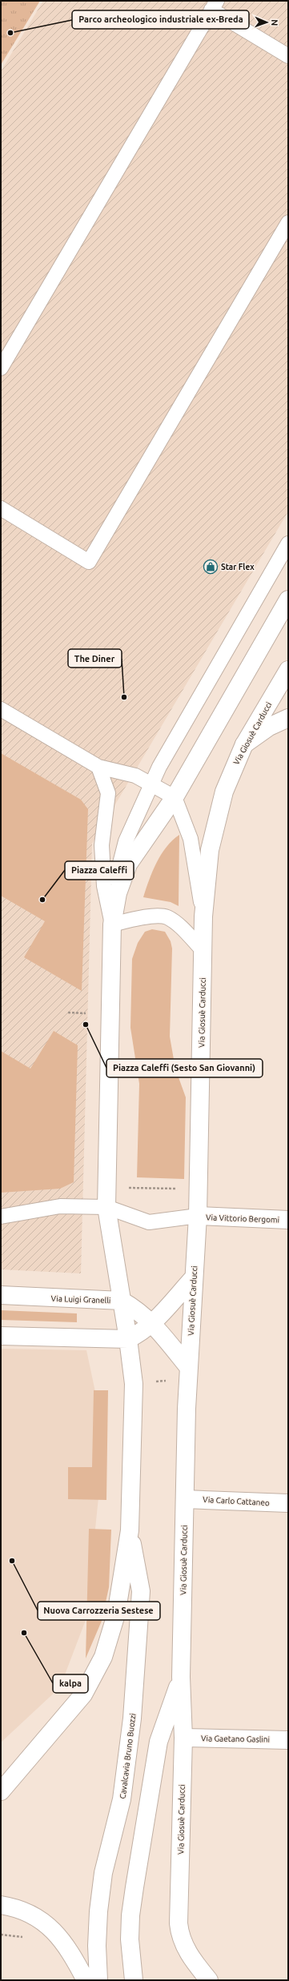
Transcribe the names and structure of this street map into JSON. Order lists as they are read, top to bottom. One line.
{"streets":{"main road":["Via Giosuè Carducci","Via Vittorio Bergomi","Via Luigi Granelli","Via Carlo Cattaneo","Via Gaetano Gaslini","Cavalcavia Bruno Buozzi"]},"crossings":[["Via Giosuè Carducci","Via Vittorio Bergomi"],["Via Giosuè Carducci","Via Luigi Granelli"],["Via Giosuè Carducci","Via Carlo Cattaneo"],["Via Giosuè Carducci","Via Gaetano Gaslini"]],"places":{"other":["Parco archeologico industriale ex-Breda","The Diner","Piazza Caleffi","Piazza Caleffi (Sesto San Giovanni)","Nuova Carrozzeria Sestese","kalpa"],"shop":["Star Flex"]},"north":"right"}
